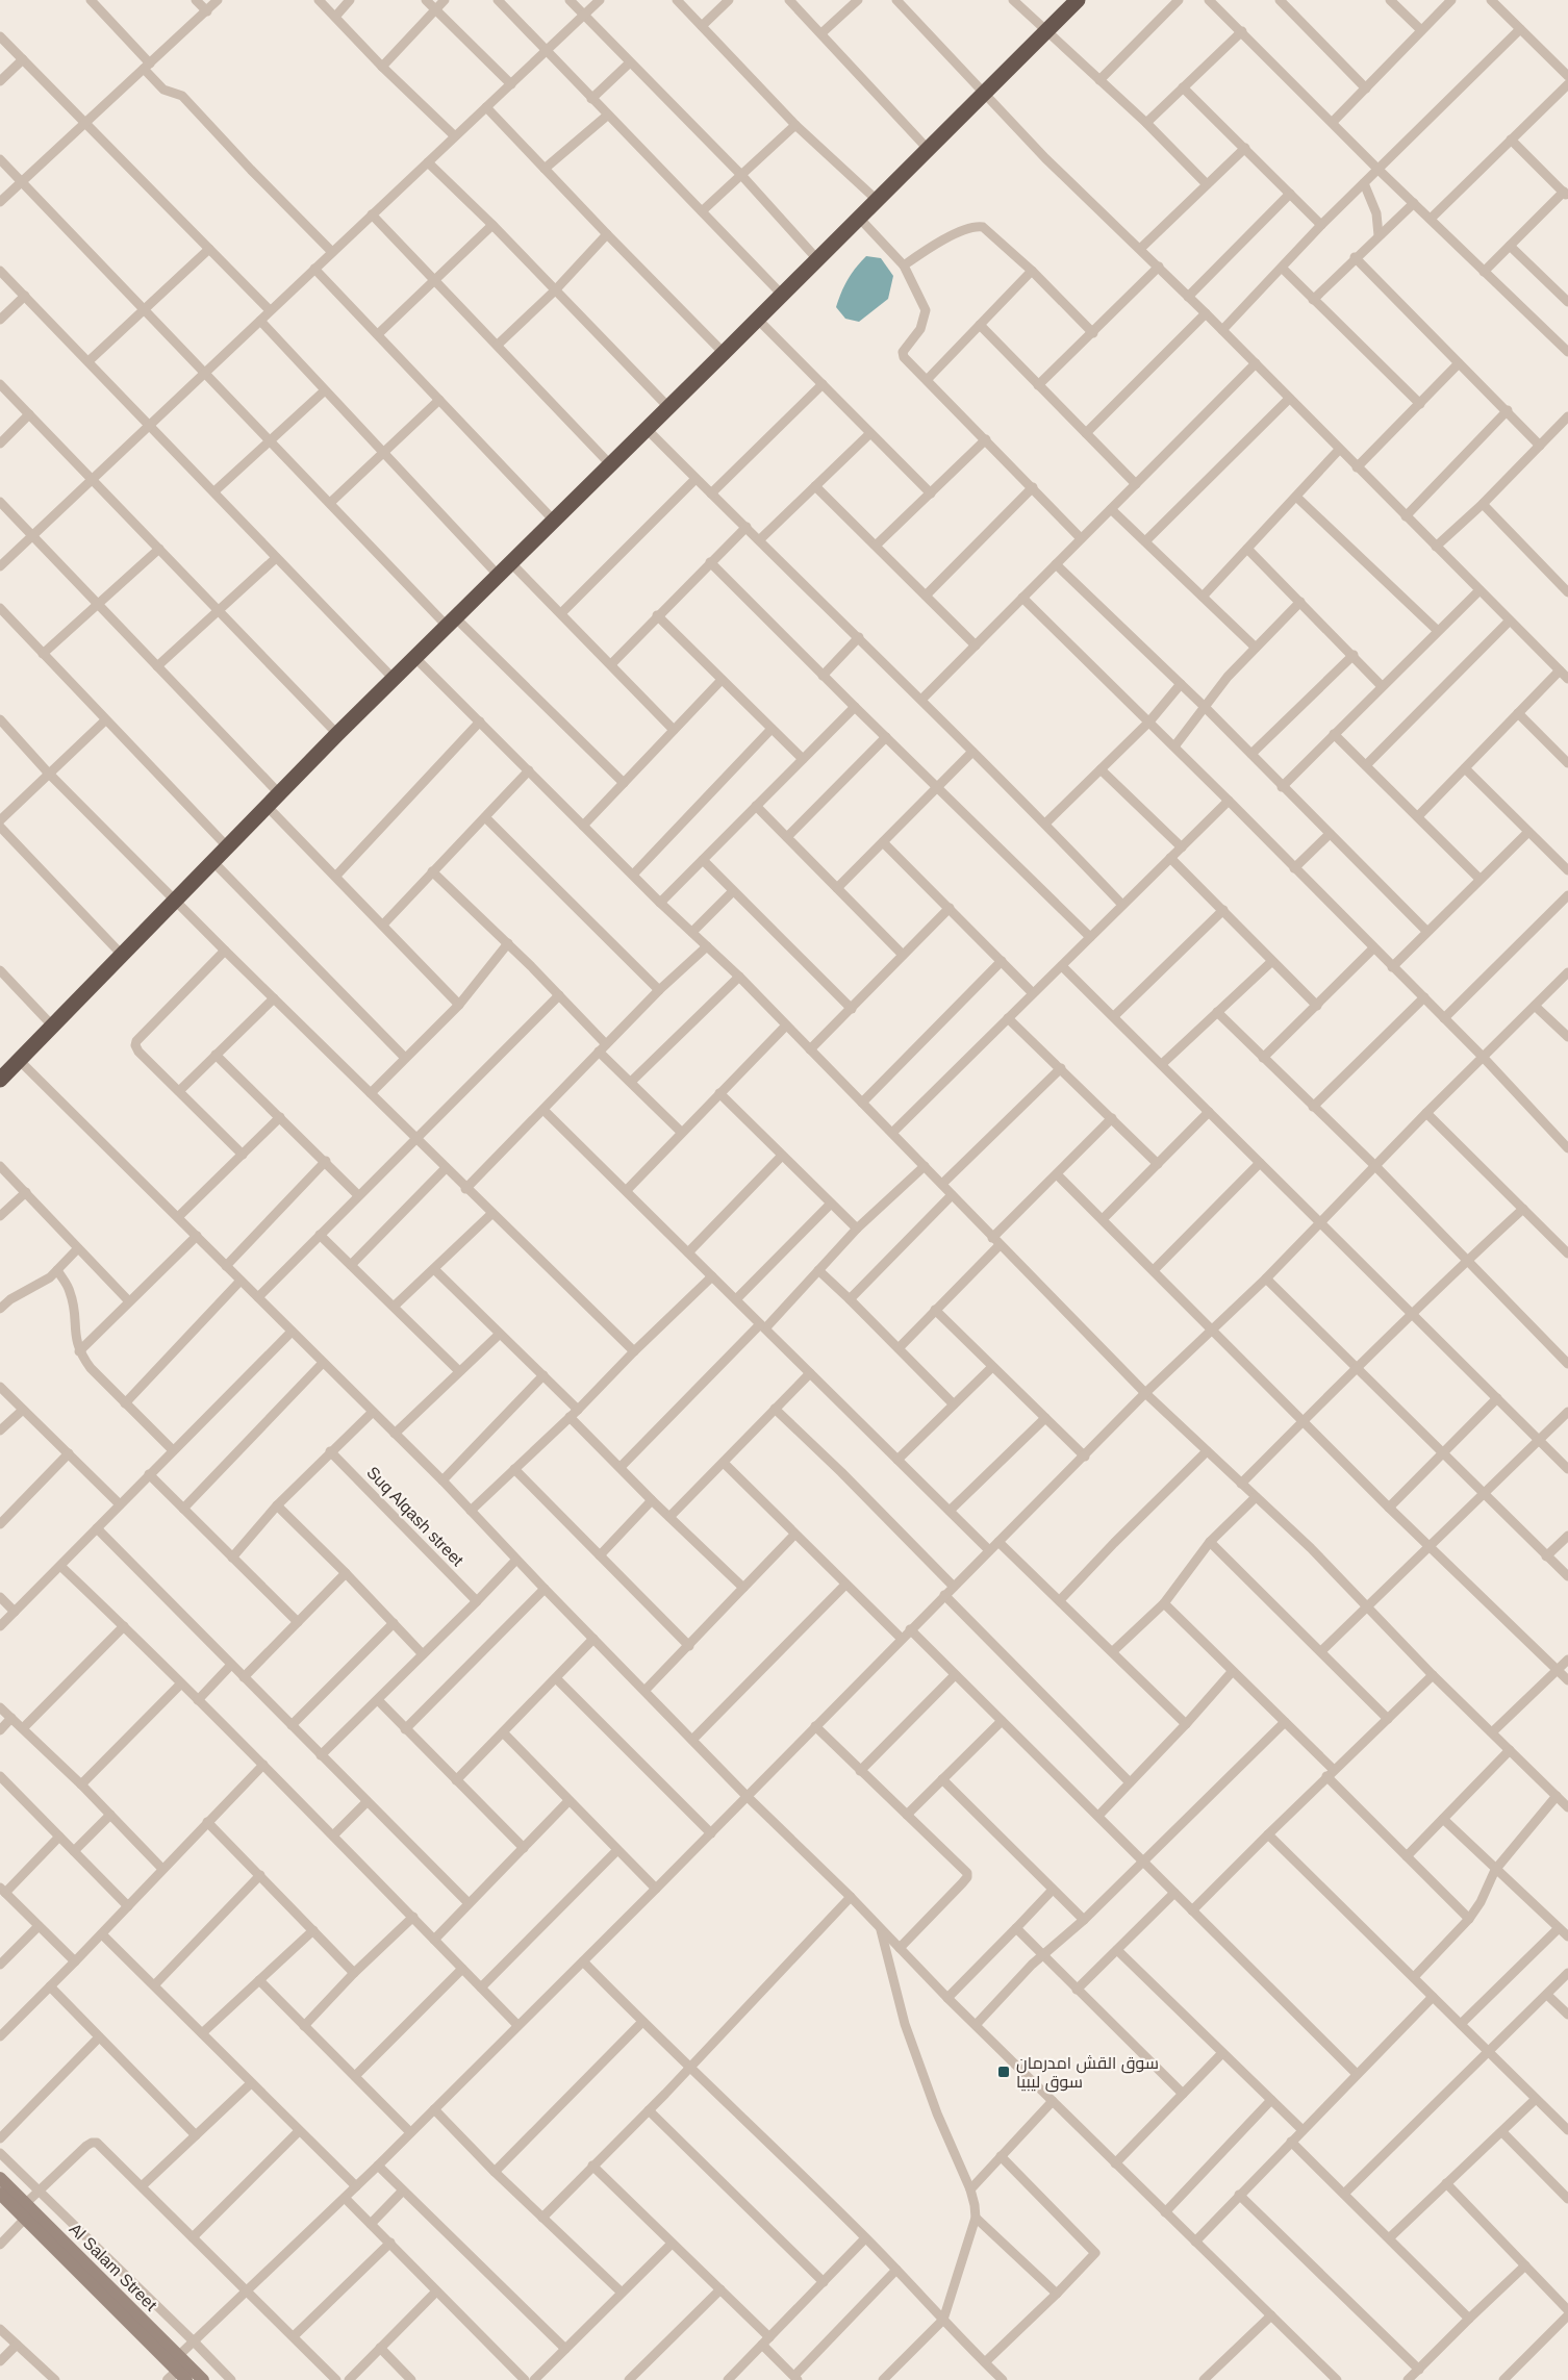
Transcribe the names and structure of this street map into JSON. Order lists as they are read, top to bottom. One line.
{"streets":{"main road":["Al Salam Street"],"street":["Suq Alqash street"]},"places":{"transit":["سوق القش امدرمان سوق ليبيا"]}}
